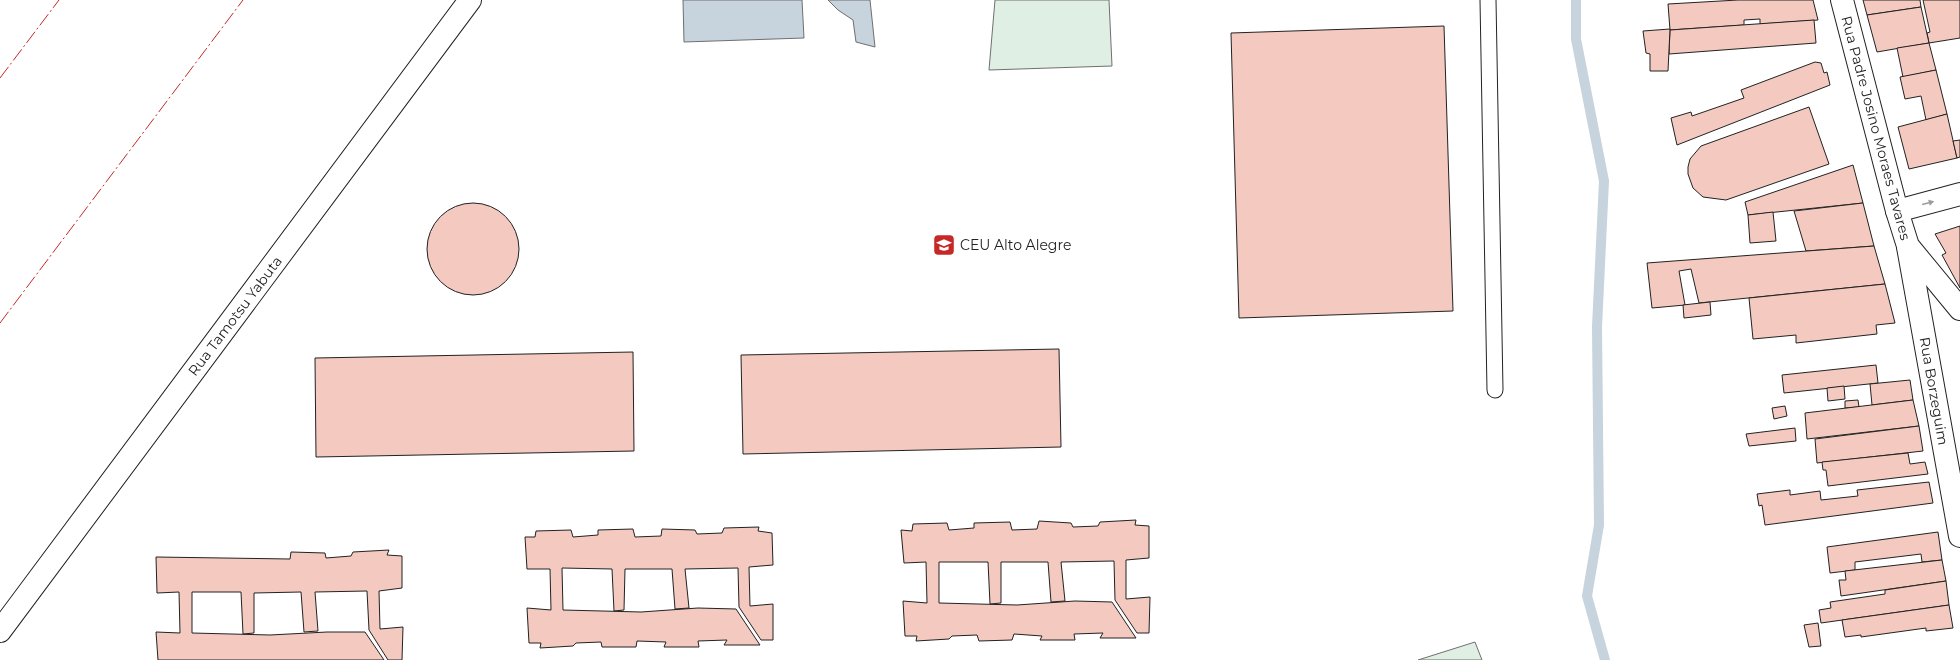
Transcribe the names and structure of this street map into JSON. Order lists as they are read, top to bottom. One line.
{"streets":{"street":["Rua Padre Josino Moraes Tavares","Rua Tamotsu Yabuta","Rua Borzeguim"]},"crossings":[["Rua Padre Josino Moraes Tavares","Rua Borzeguim"]],"places":{"school or university":["CEU Alto Alegre"]}}
